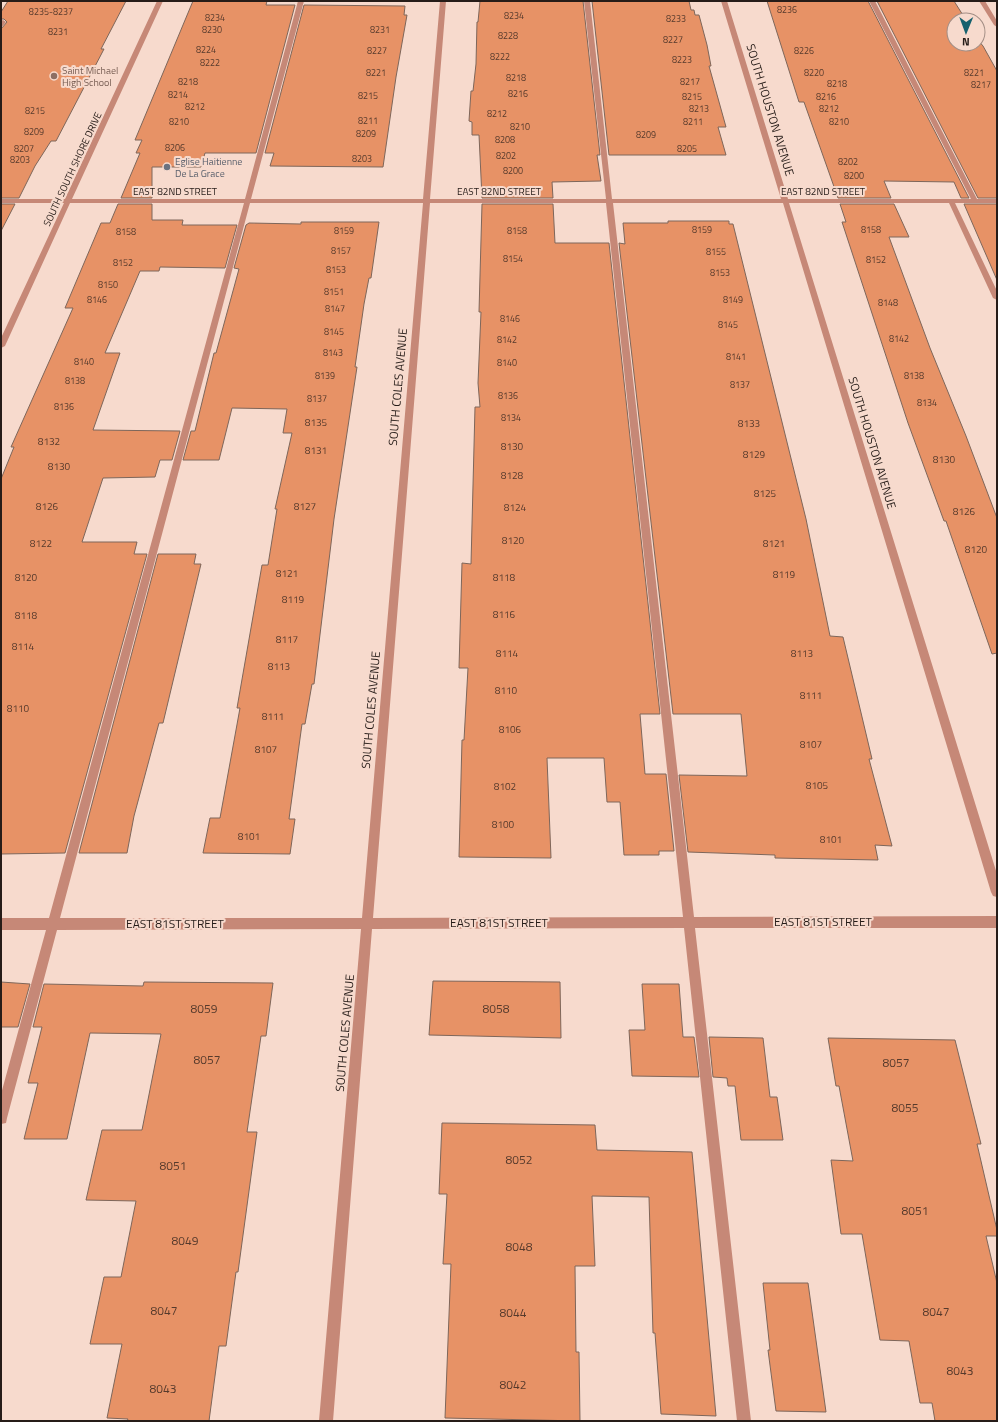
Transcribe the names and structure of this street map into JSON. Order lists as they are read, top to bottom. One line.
{"streets":{"street":["SOUTH HOUSTON AVENUE","SOUTH SOUTH SHORE DRIVE","EAST 82ND STREET","SOUTH COLES AVENUE","EAST 81ST STREET"]},"crossings":[["SOUTH HOUSTON AVENUE","EAST 82ND STREET"],["SOUTH SOUTH SHORE DRIVE","EAST 82ND STREET"],["EAST 82ND STREET","SOUTH COLES AVENUE"],["SOUTH COLES AVENUE","EAST 81ST STREET"]],"places":["Saint Michael High School","Eglise Haitienne De La Grace"],"house_numbers":["8236","8235-8237","8234","8234","8233","8230","8231","8231","8228","8227","8224","8227","8226","8222","8223","8222","8221","8220","8221","8218","8218","8217","8218","8217","8216","8214","8215","8215","8216","8212","8213","8212","8215","8212","8211","8210","8211","8210","8210","8209","8209","8209","8208","8206","8207","8205","8202","8203","8203","8202","8200","8200","8159","8158","8159","8158","8158","8157","8155","8154","8152","8152","8153","8153","8150","8151","8146","8149","8148","8147","8146","8145","8145","8142","8142","8143","8141","8140","8140","8139","8138","8138","8137","8136","8137","8134","8136","8134","8135","8133","8132","8130","8131","8129","8130","8130","8128","8125","8126","8127","8124","8126","8120","8122","8121","8120","8121","8119","8120","8118","8119","8116","8118","8117","8114","8114","8113","8113","8110","8111","8110","8111","8106","8107","8107","8105","8102","8100","8101","8101","8059","8058","8057","8057","8055","8052","8051","8051","8049","8048","8047","8047","8044","8043","8042","8043"],"north":"bottom"}
